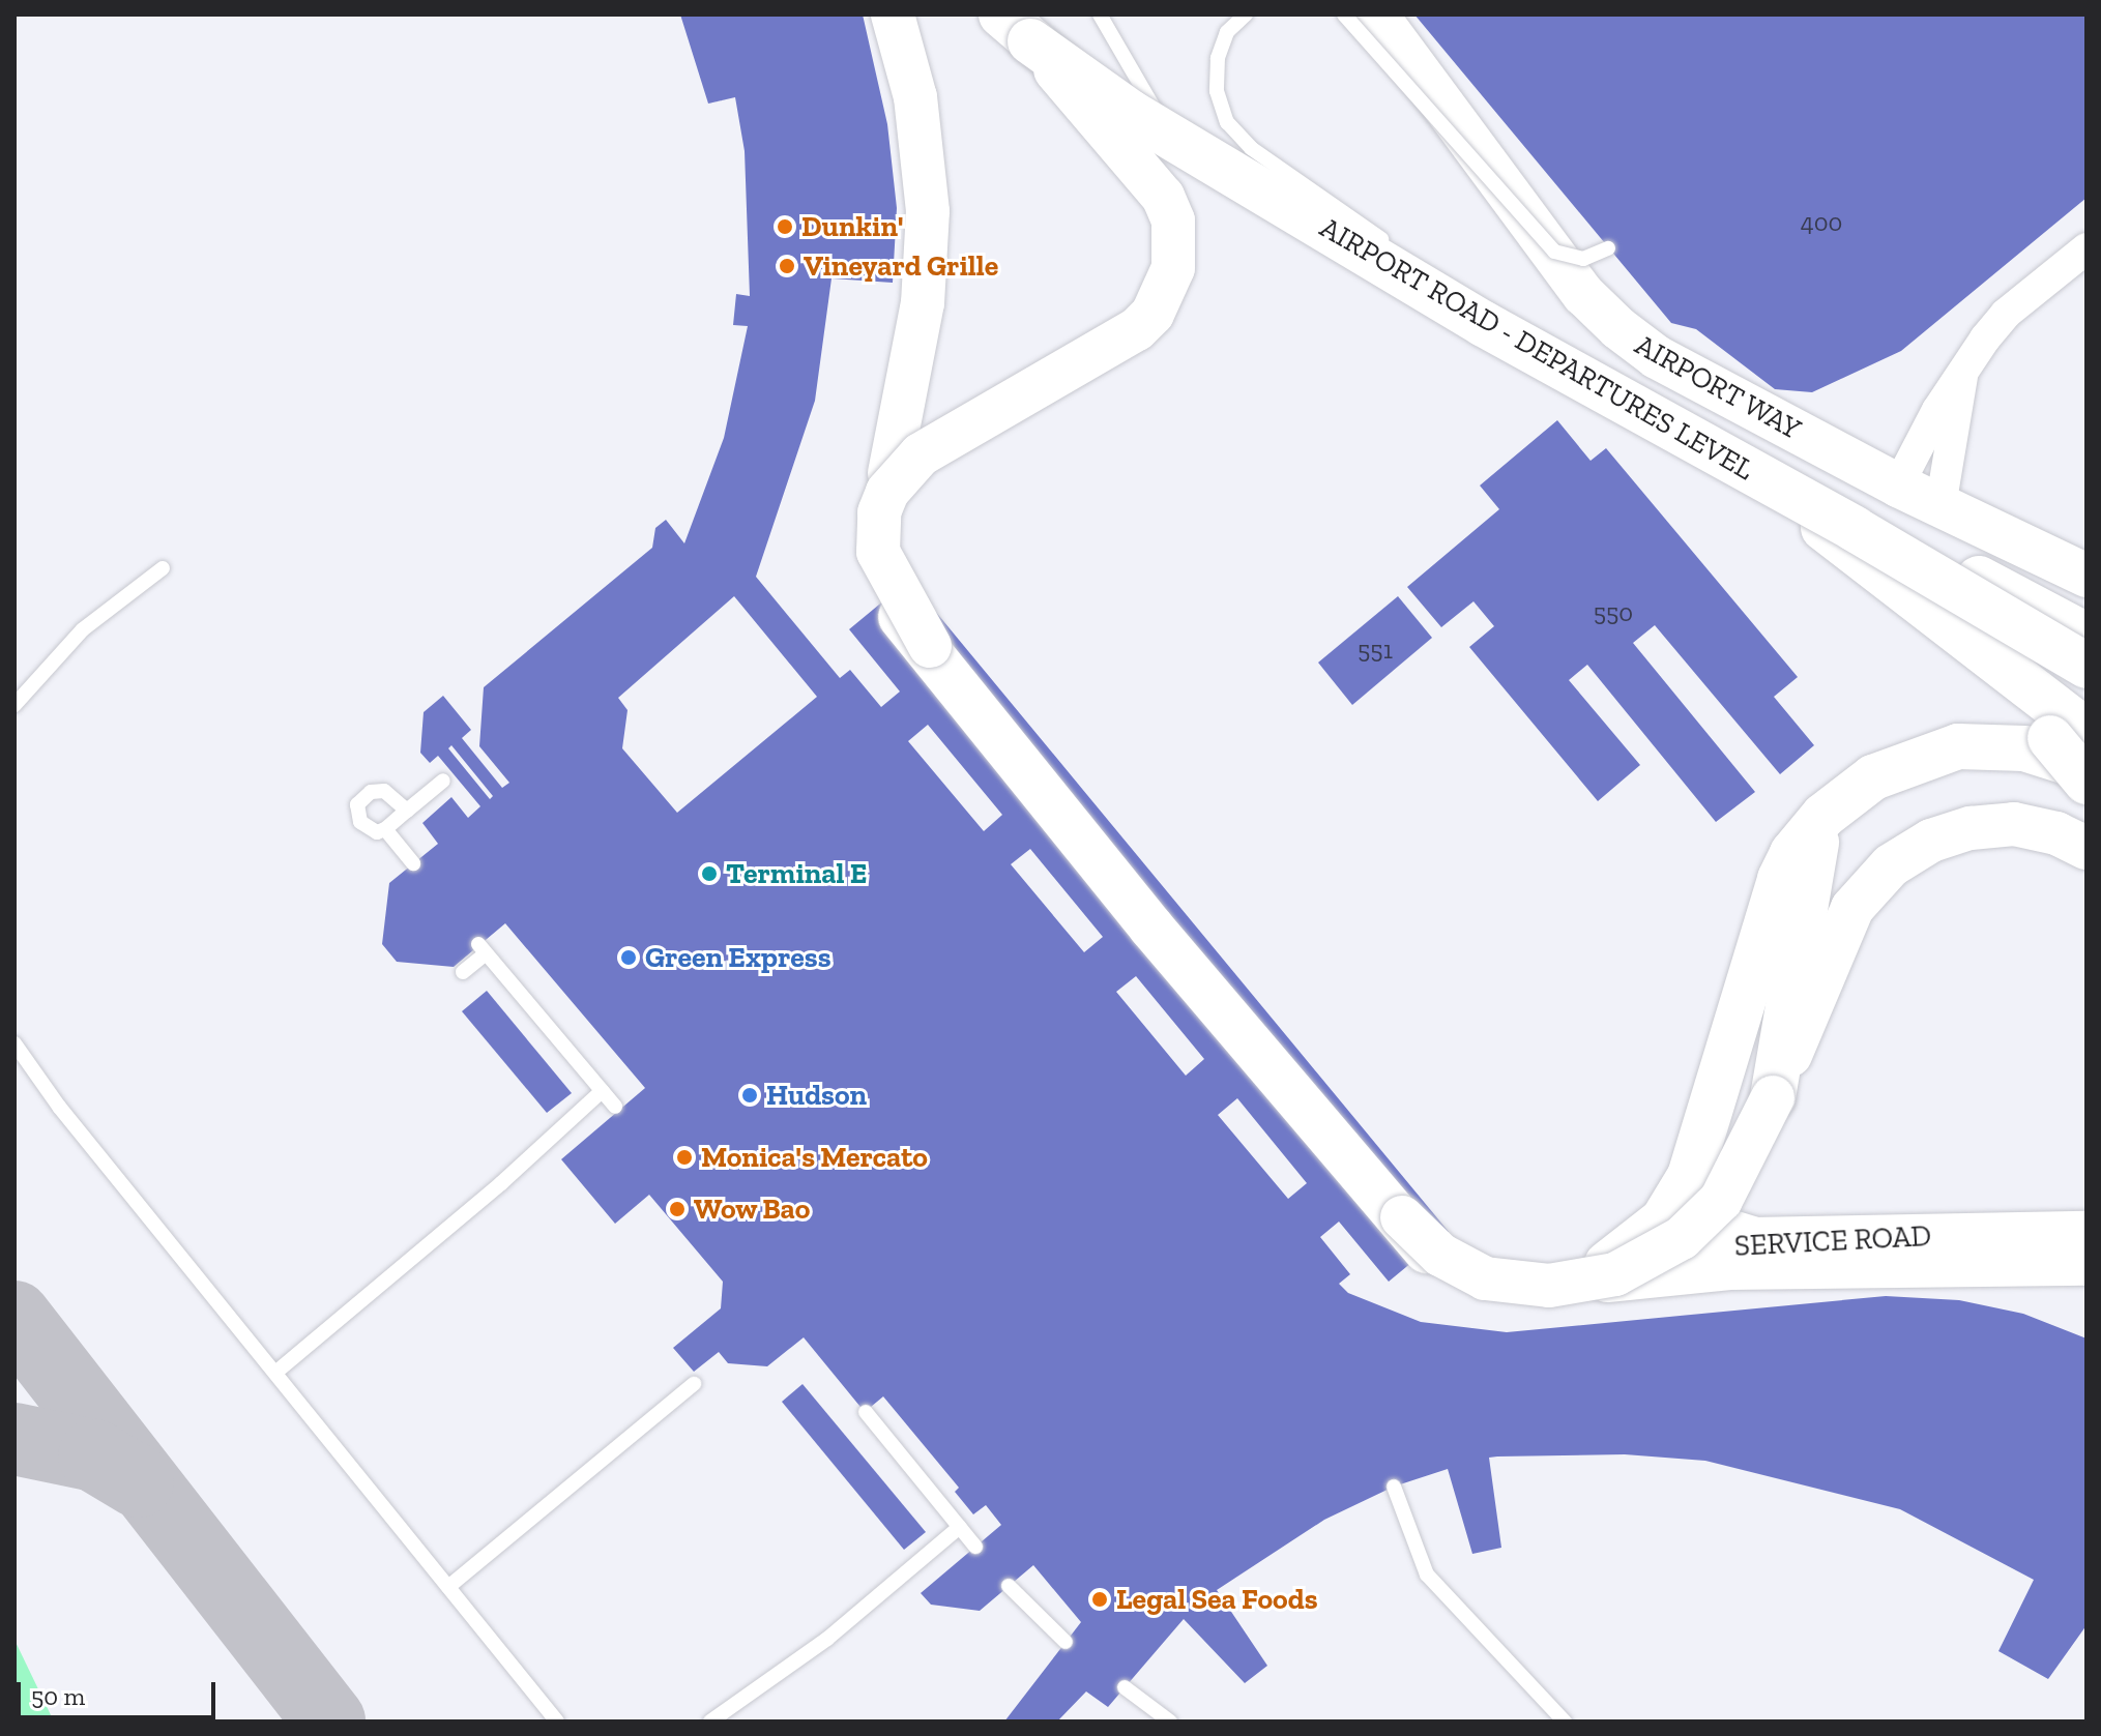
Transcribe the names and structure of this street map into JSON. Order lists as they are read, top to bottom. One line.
{"streets":{"main road":["AIRPORT ROAD - DEPARTURES LEVEL","AIRPORT WAY","SERVICE ROAD"]},"places":["Dunkin'","Vineyard Grille","Terminal E","Green Express","Hudson","Monica's Mercato","Wow Bao","Legal Sea Foods"],"house_numbers":["400","550","551"],"scale_bar":"50 m"}
